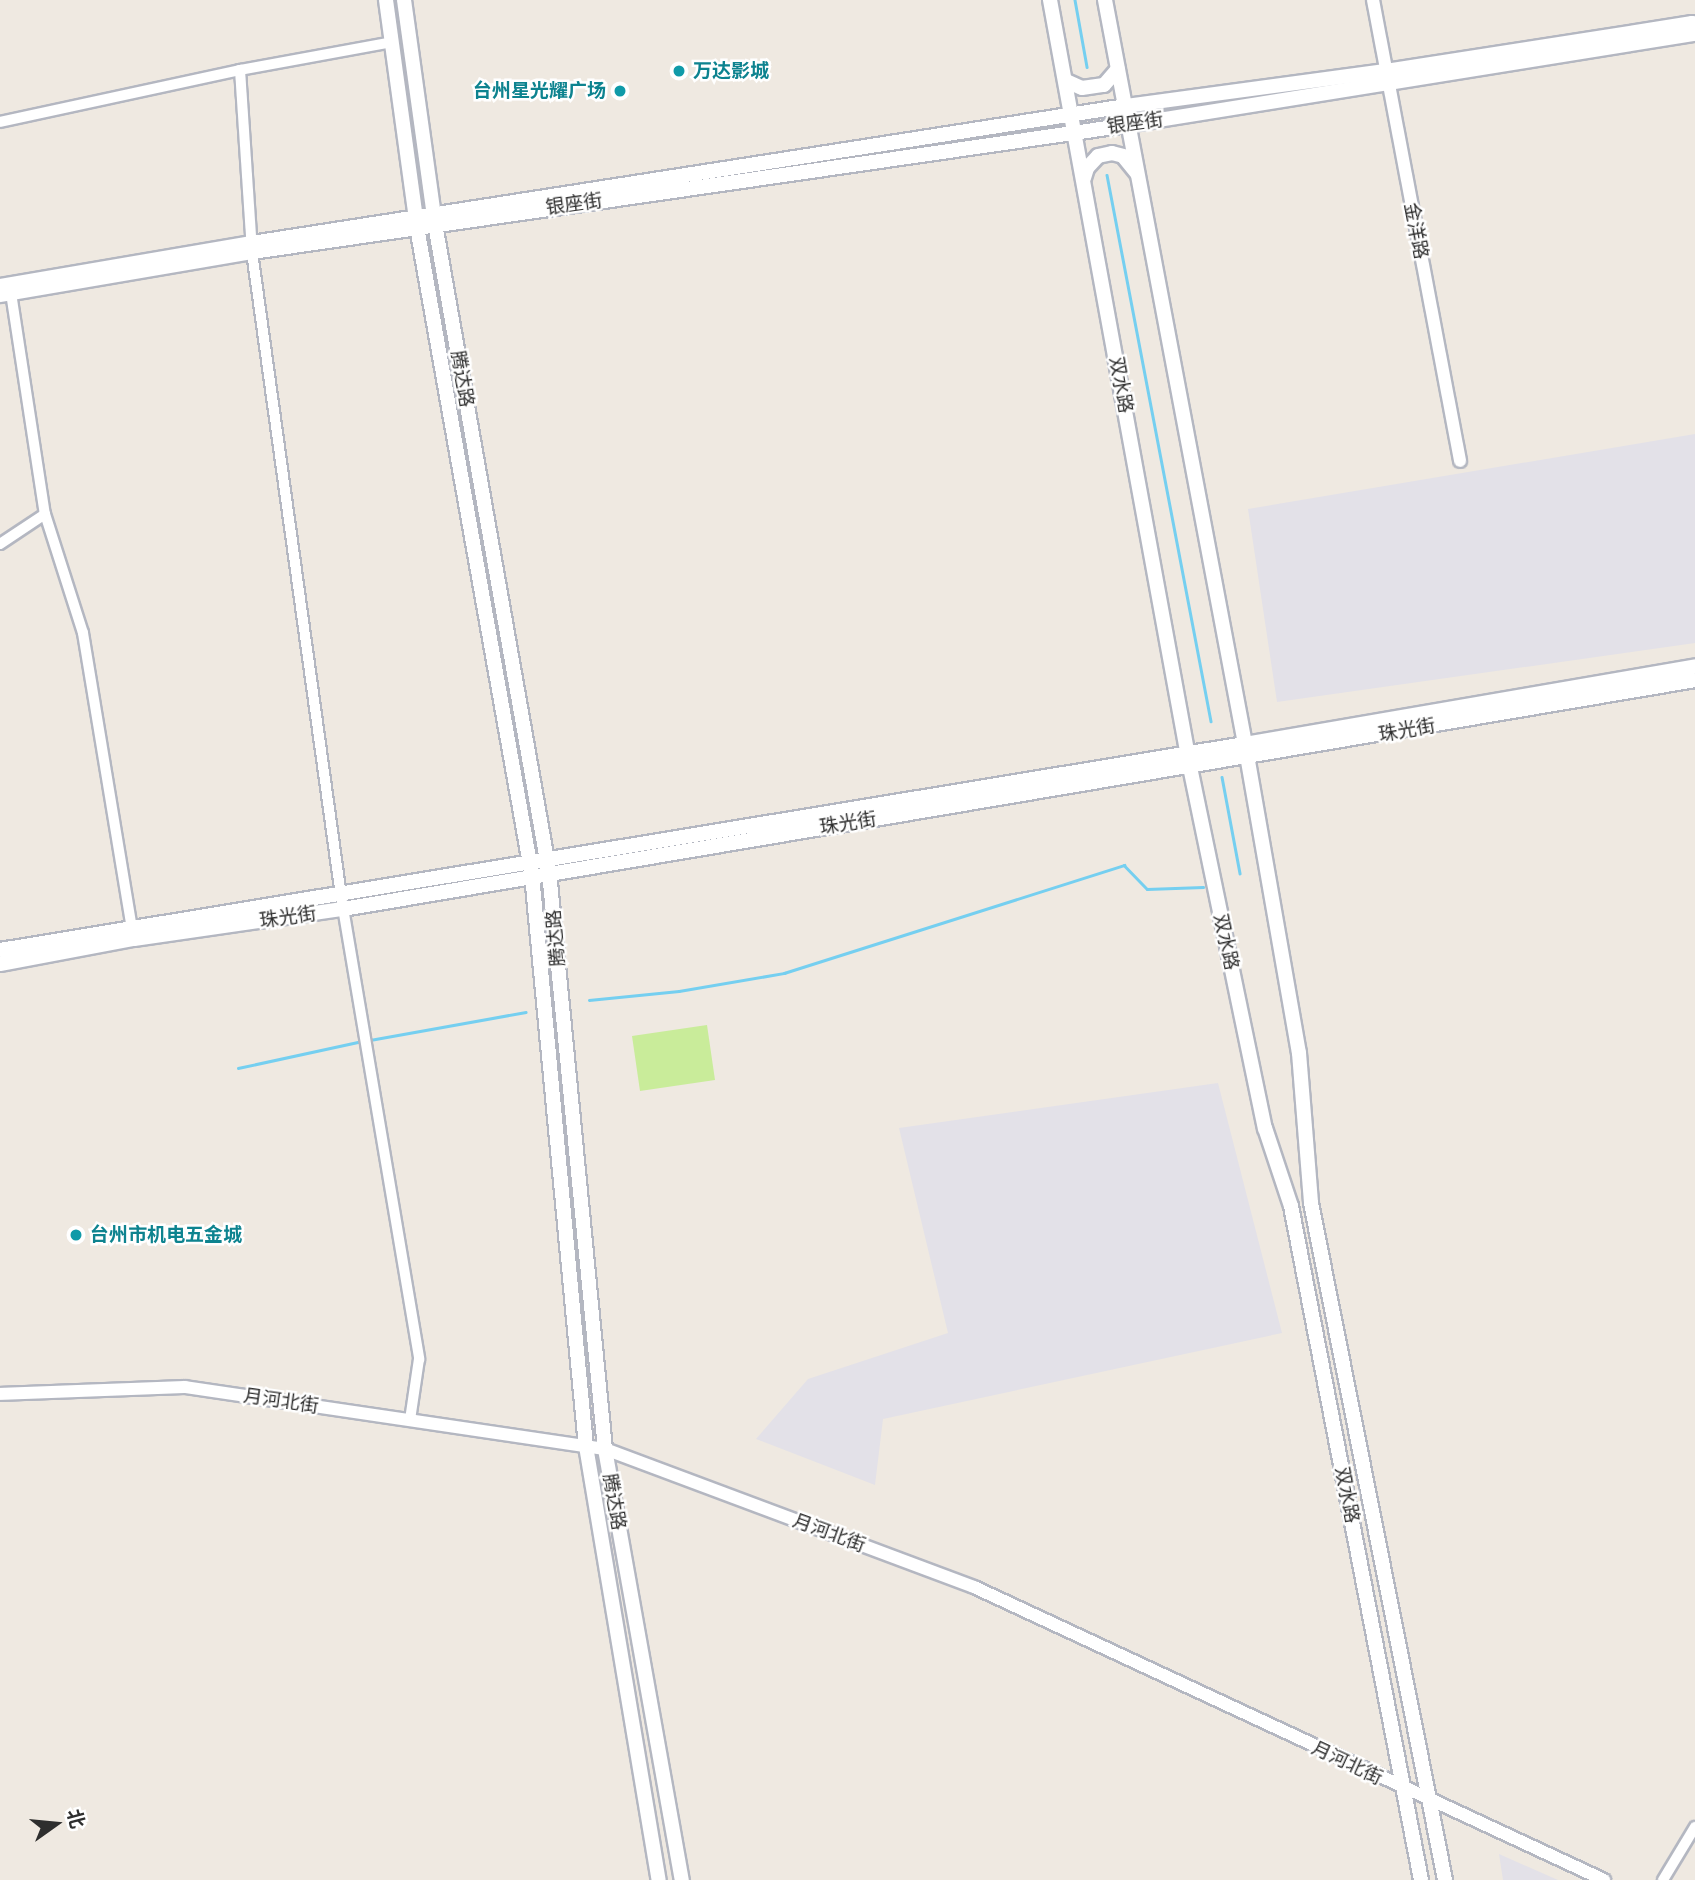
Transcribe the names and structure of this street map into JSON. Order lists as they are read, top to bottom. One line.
{"streets":{"main road":["银座街","腾达路","双水路","珠光街"],"street":["金洋路","月河北街"]},"crossings":[["银座街","金洋路"],["银座街","腾达路"],["银座街","双水路"],["腾达路","珠光街"],["腾达路","月河北街"],["双水路","珠光街"],["双水路","月河北街"]],"places":["万达影城","台州星光耀广场","台州市机电五金城"],"north":"right"}
